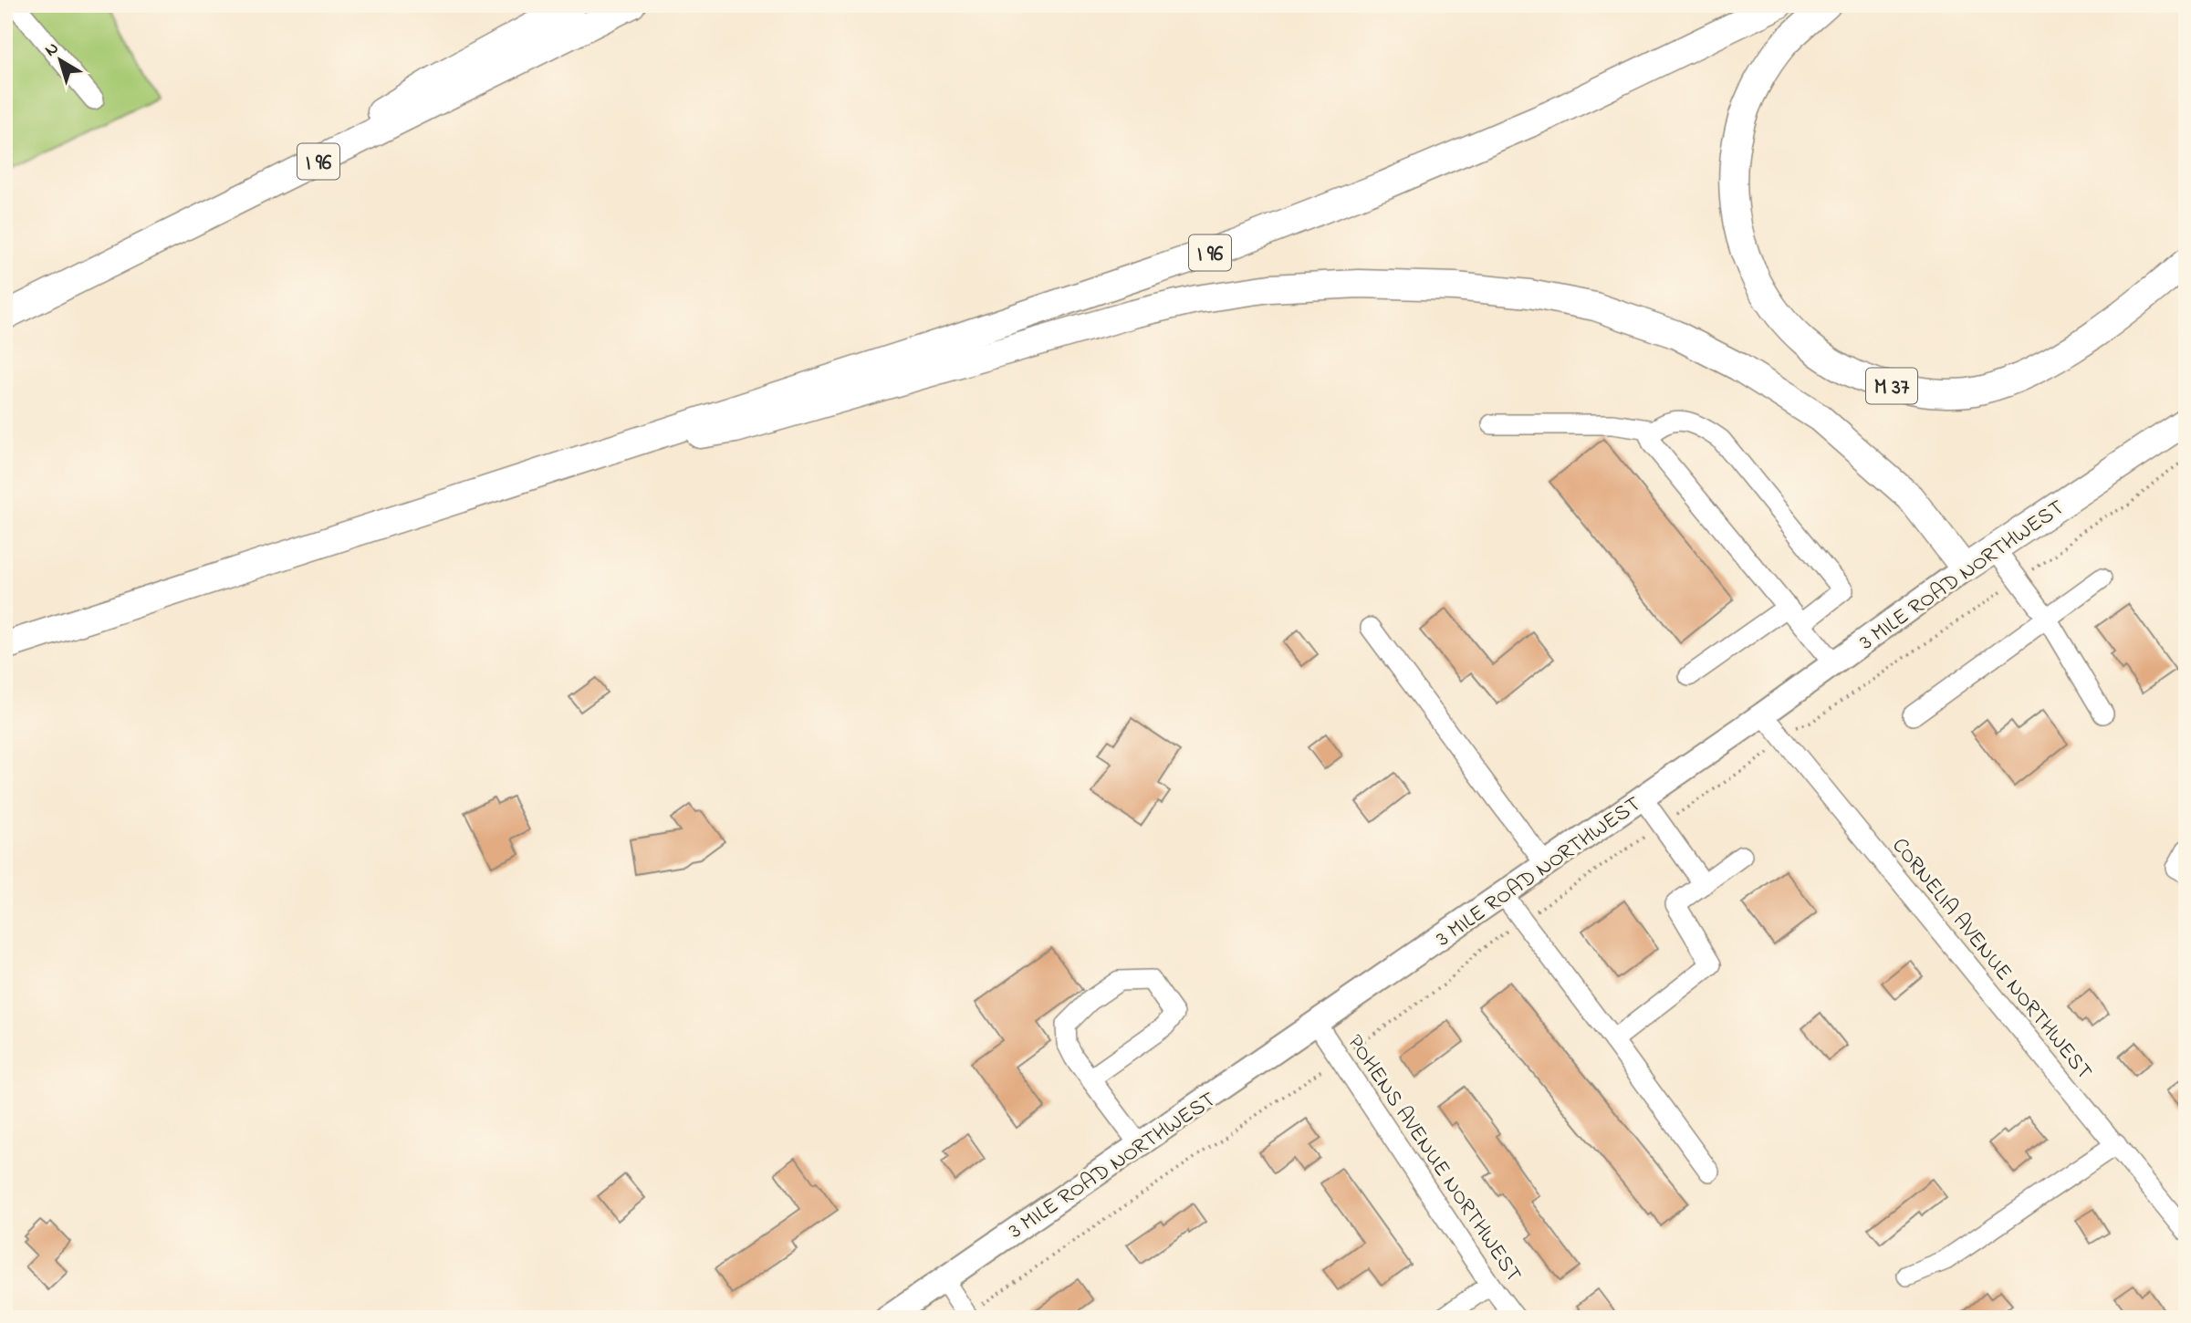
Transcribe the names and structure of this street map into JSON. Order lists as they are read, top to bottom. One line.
{"streets":{"highway":["I 96","M 37","3 MILE ROAD NORTHWEST"],"street":["CORNELIA AVENUE NORTHWEST","POHENS AVENUE NORTHWEST"]},"crossings":[["3 MILE ROAD NORTHWEST","CORNELIA AVENUE NORTHWEST"],["3 MILE ROAD NORTHWEST","POHENS AVENUE NORTHWEST"]],"north":"top left"}
